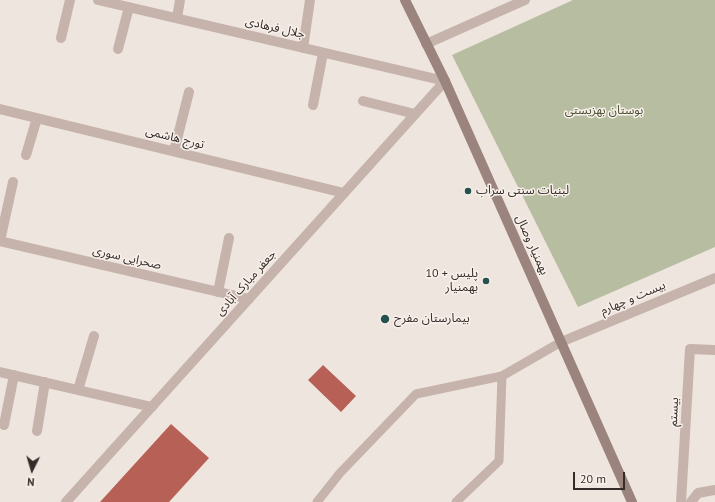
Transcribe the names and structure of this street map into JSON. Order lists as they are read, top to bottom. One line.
{"streets":{"main road":["بهمنیار وصال"],"street":["جلال فرهادی","تورج هاشمی","صحرایی سوری","جعفر مبارک آبادی","بیست و چهارم","بیستم"]},"crossings":[["جلال فرهادی","بهمنیار وصال"],["جلال فرهادی","جعفر مبارک آبادی"],["تورج هاشمی","جعفر مبارک آبادی"],["بهمنیار وصال","جعفر مبارک آبادی"],["بهمنیار وصال","بیست و چهارم"],["صحرایی سوری","جعفر مبارک آبادی"]],"parks":["بوستان بهزیستی"],"places":["لبنیات سنتی سراب","پلیس + 10 بهمنیار","بیمارستان مفرح"],"scale_bar":"20 m","north":"bottom"}
